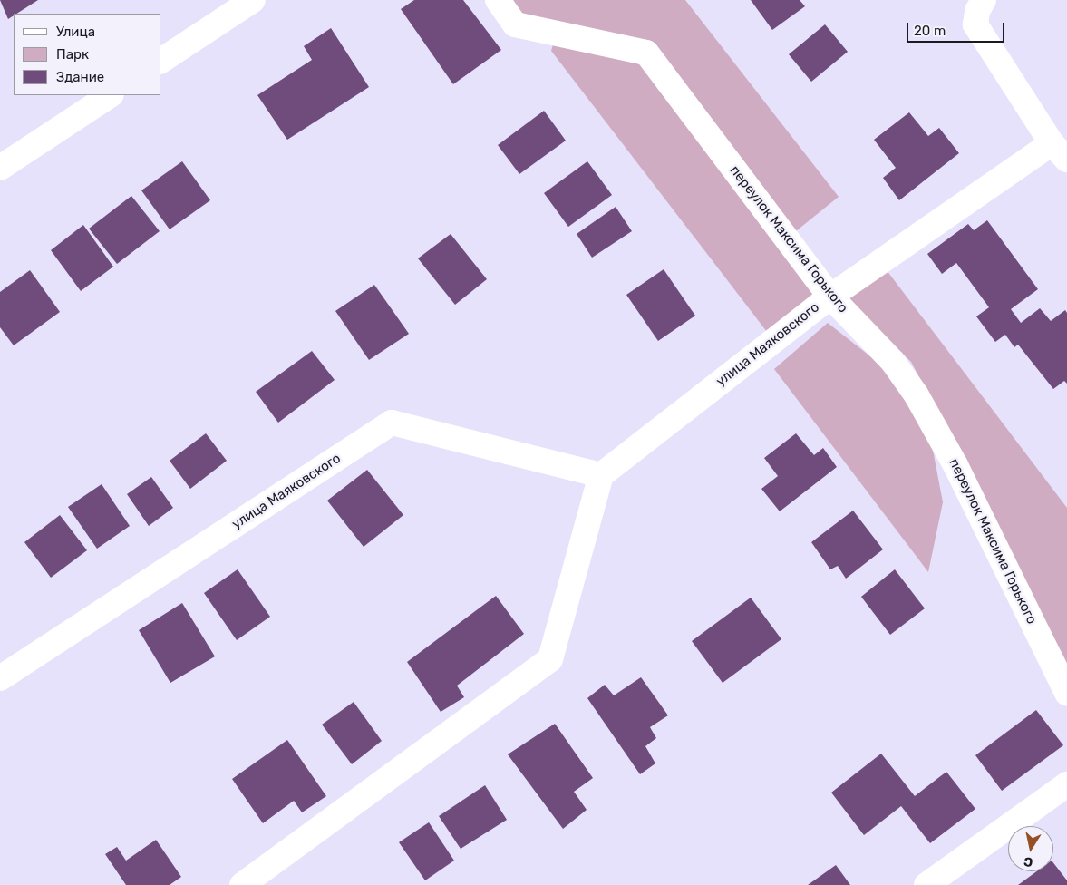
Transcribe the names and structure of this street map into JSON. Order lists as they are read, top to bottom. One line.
{"streets":{"street":["переулок Максима Горького","улица Маяковского"]},"crossings":[["переулок Максима Горького","улица Маяковского"]],"legend":["Улица","Парк","Здание"],"scale_bar":"20 m","north":"bottom"}
